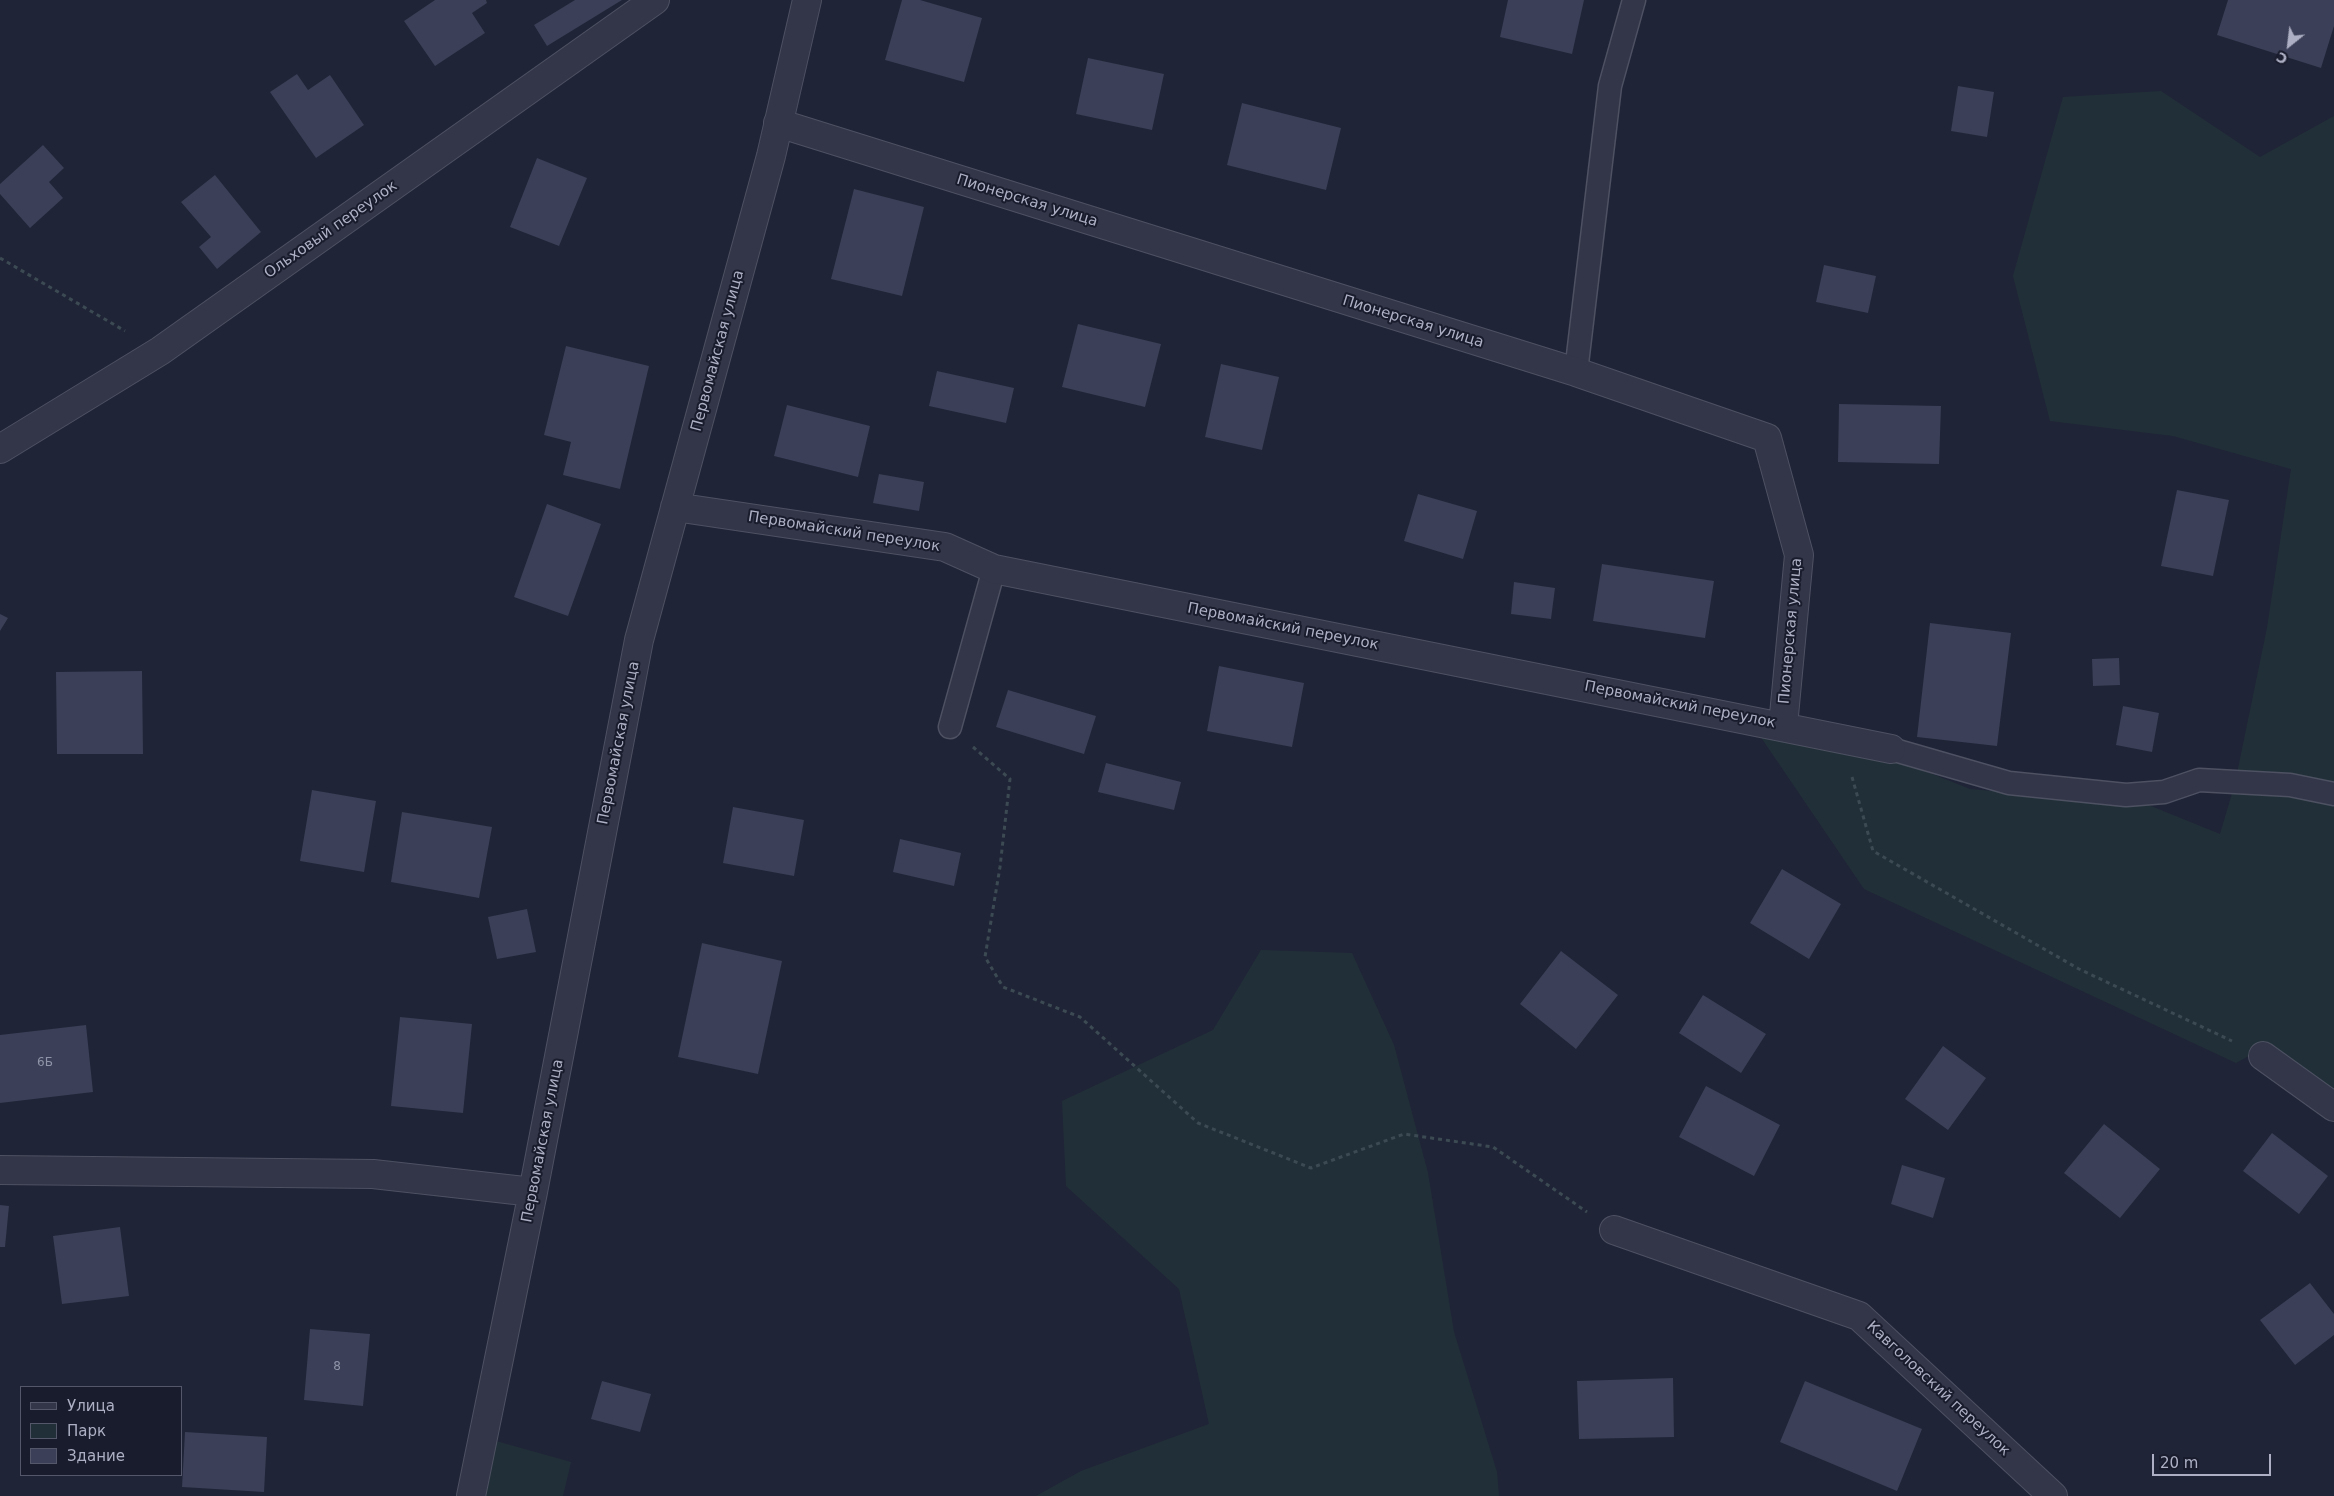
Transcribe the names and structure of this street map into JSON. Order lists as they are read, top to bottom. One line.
{"streets":{"street":["Пионерская улица","Ольховый переулок","Первомайская улица","Первомайский переулок","Кавголовский переулок"]},"crossings":[["Пионерская улица","Первомайская улица"],["Пионерская улица","Первомайский переулок"],["Первомайская улица","Первомайский переулок"]],"house_numbers":["6Б","8"],"legend":["Улица","Парк","Здание"],"scale_bar":"20 m","north":"bottom left"}
